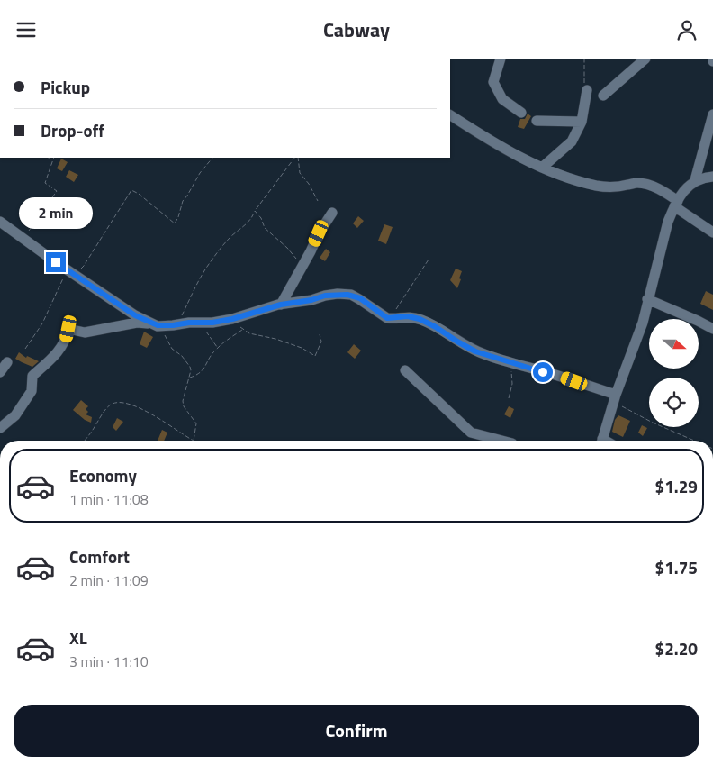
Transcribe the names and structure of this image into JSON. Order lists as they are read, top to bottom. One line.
{"north":"right","page":{"header":"Cabway","banner":["Pickup","Drop-off"],"bubble":"2 min","list":[{"name":"Economy","note":"1 min · 11:08","value":"$1.29"},{"name":"Comfort","note":"2 min · 11:09","value":"$1.75"},{"name":"XL","note":"3 min · 11:10","value":"$2.20"}],"buttons":"Confirm"}}
